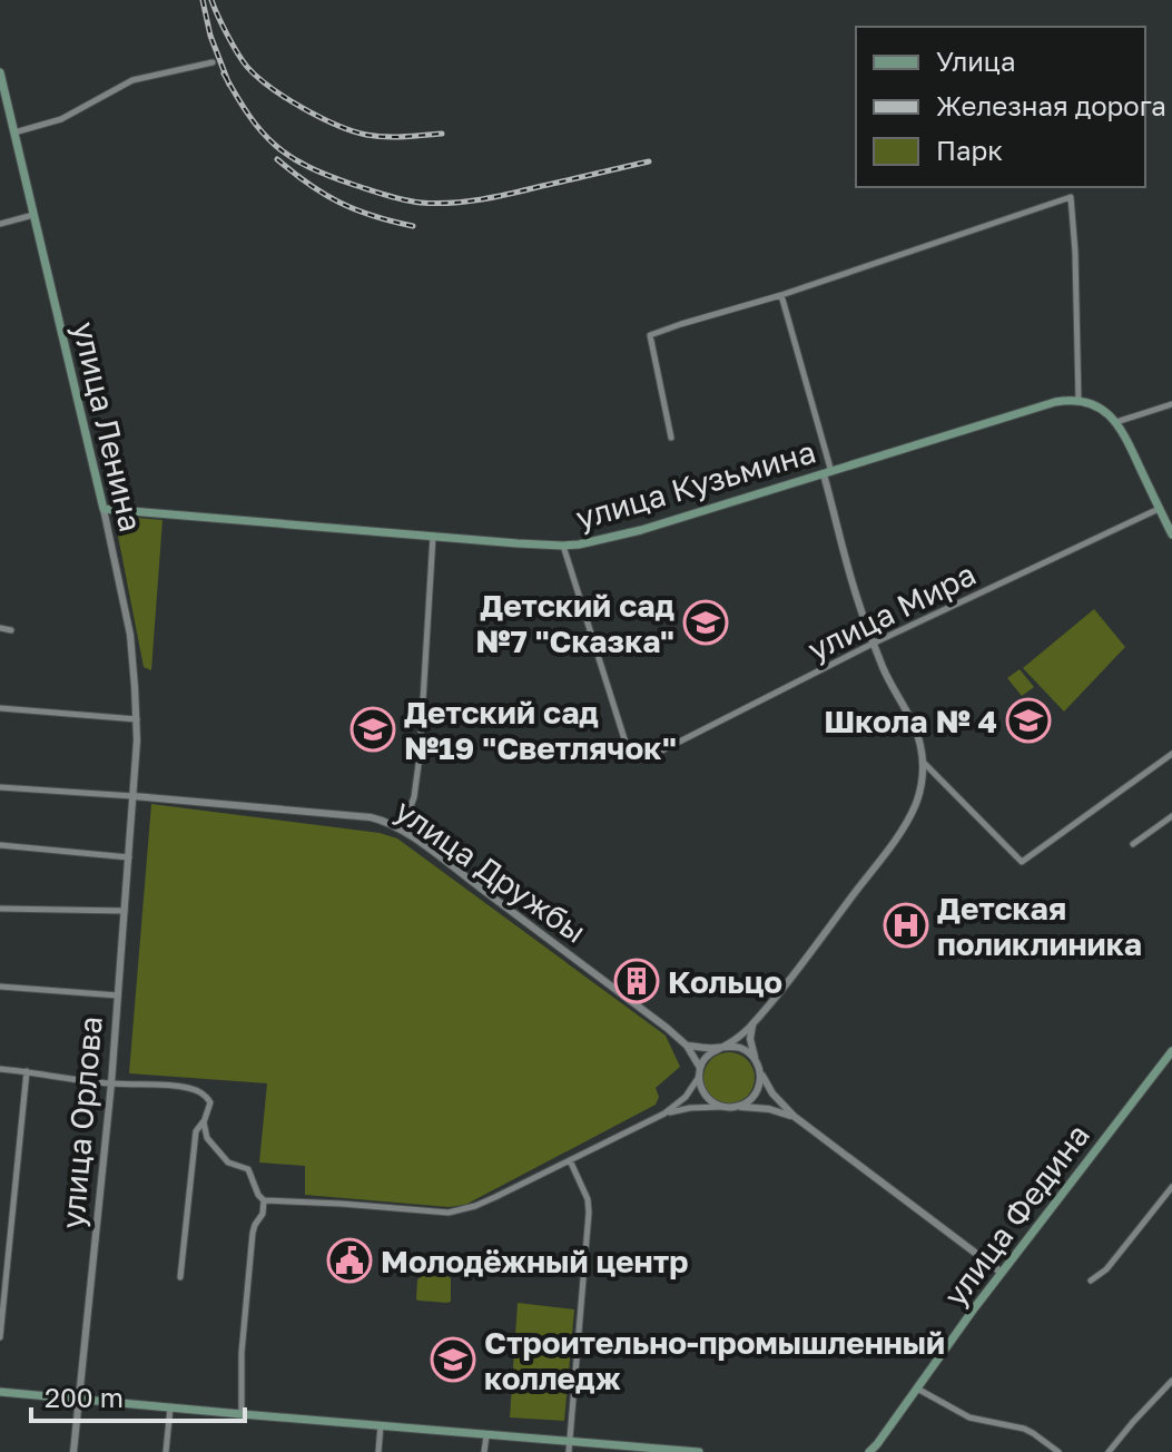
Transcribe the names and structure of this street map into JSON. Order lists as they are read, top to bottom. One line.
{"streets":{"main road":["улица Ленина","улица Кузьмина","улица Федина"],"street":["улица Мира","улица Дружбы","улица Орлова"]},"crossings":[["улица Ленина","улица Кузьмина"],["улица Ленина","улица Дружбы"],["улица Ленина","улица Орлова"],["улица Кузьмина","улица Мира"],["улица Дружбы","улица Орлова"]],"places":{"school or university":["Детский сад №7 \"Сказка\"","Школа № 4","Детский сад №19 \"Светлячок\"","Строительно-промышленный колледж"],"hospital":["Детская поликлиника"],"building":["Кольцо"],"public building":["Молодёжный центр"]},"legend":["Улица","Железная дорога","Парк"],"scale_bar":"200 m"}
